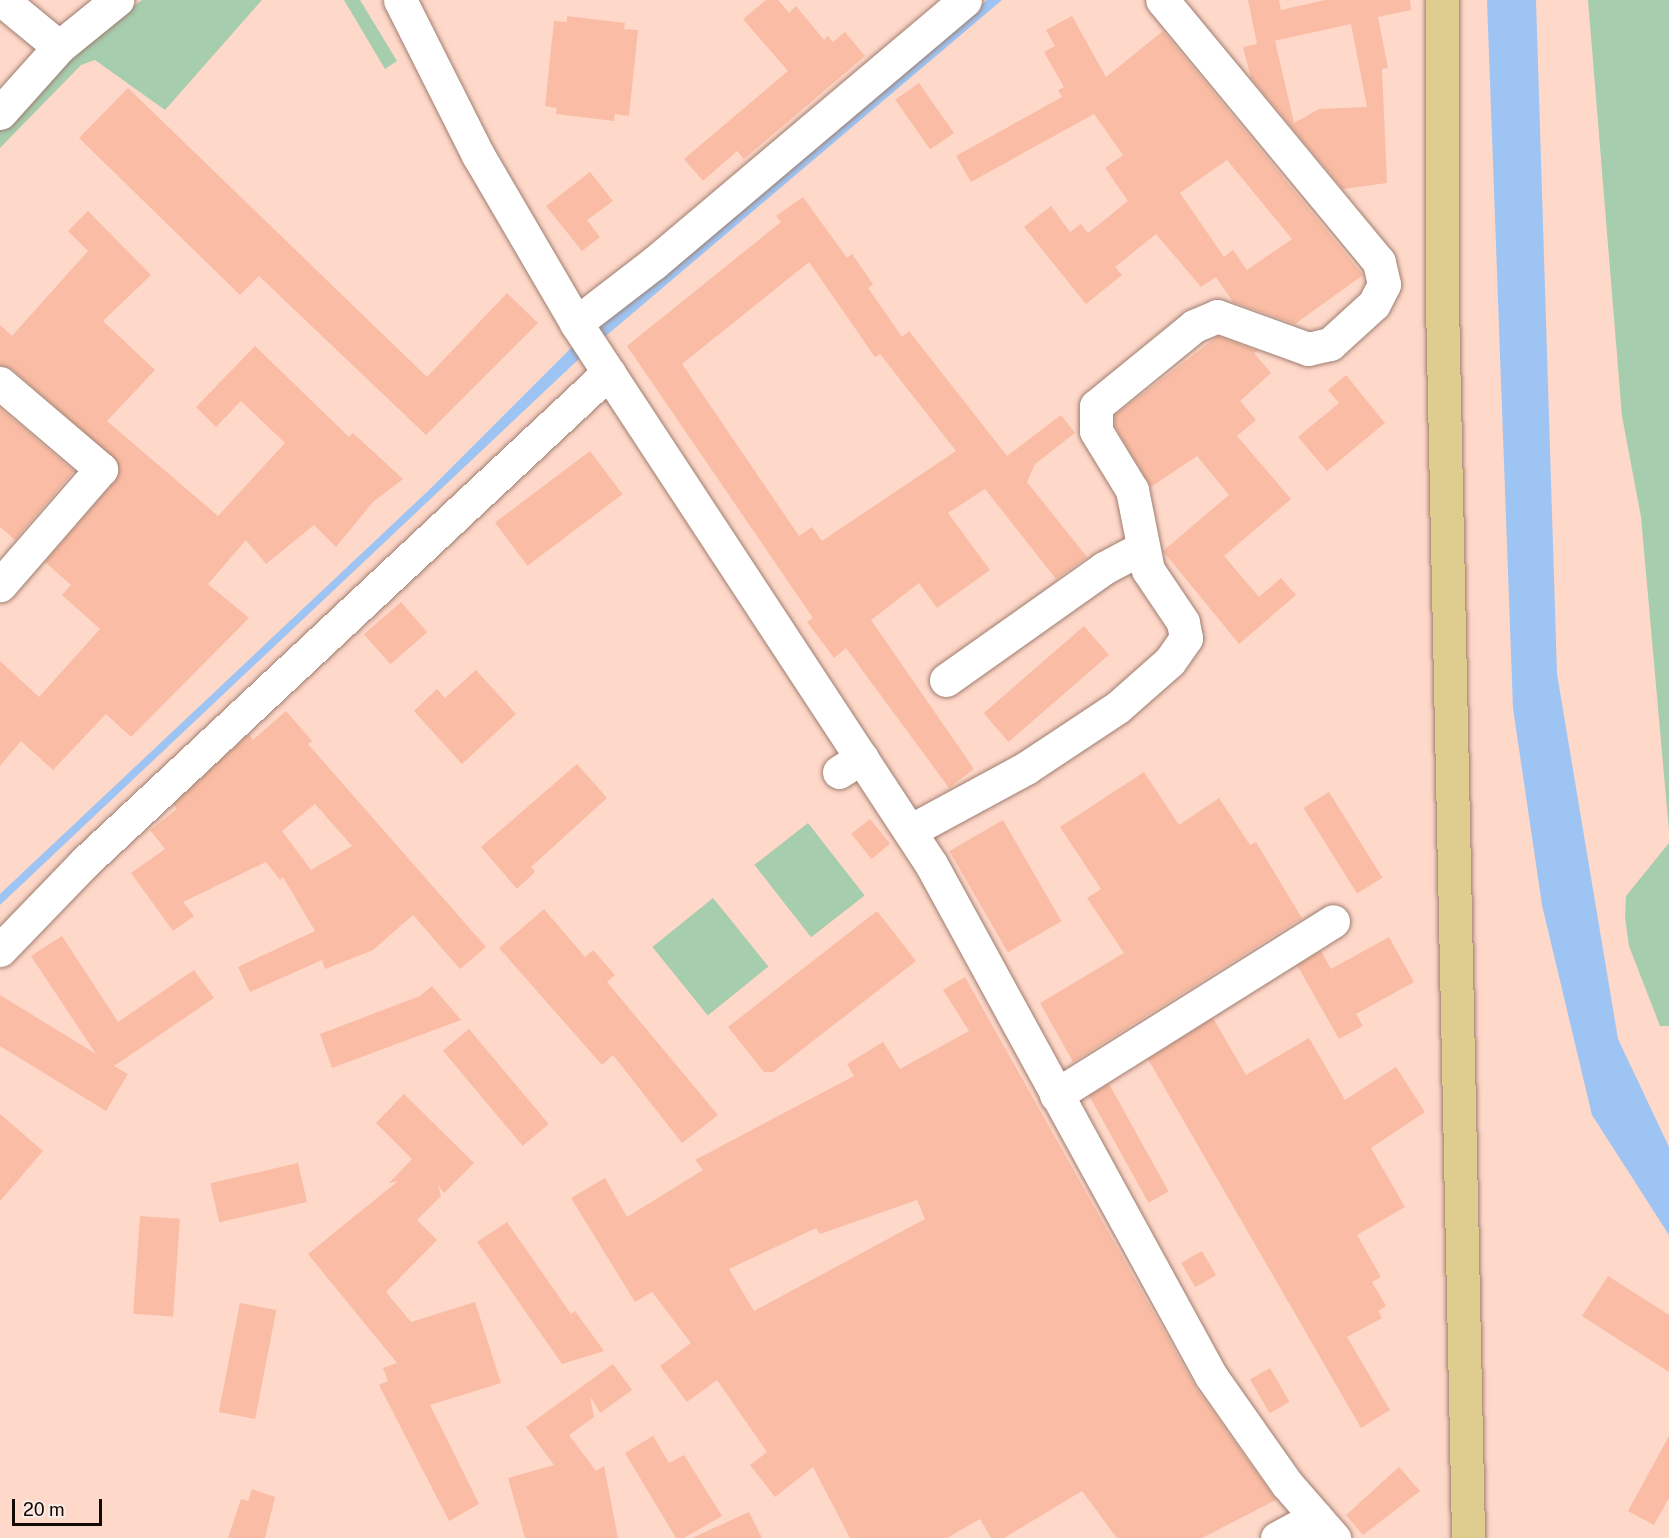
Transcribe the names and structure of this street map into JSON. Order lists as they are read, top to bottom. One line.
{"scale_bar":"20 m"}
